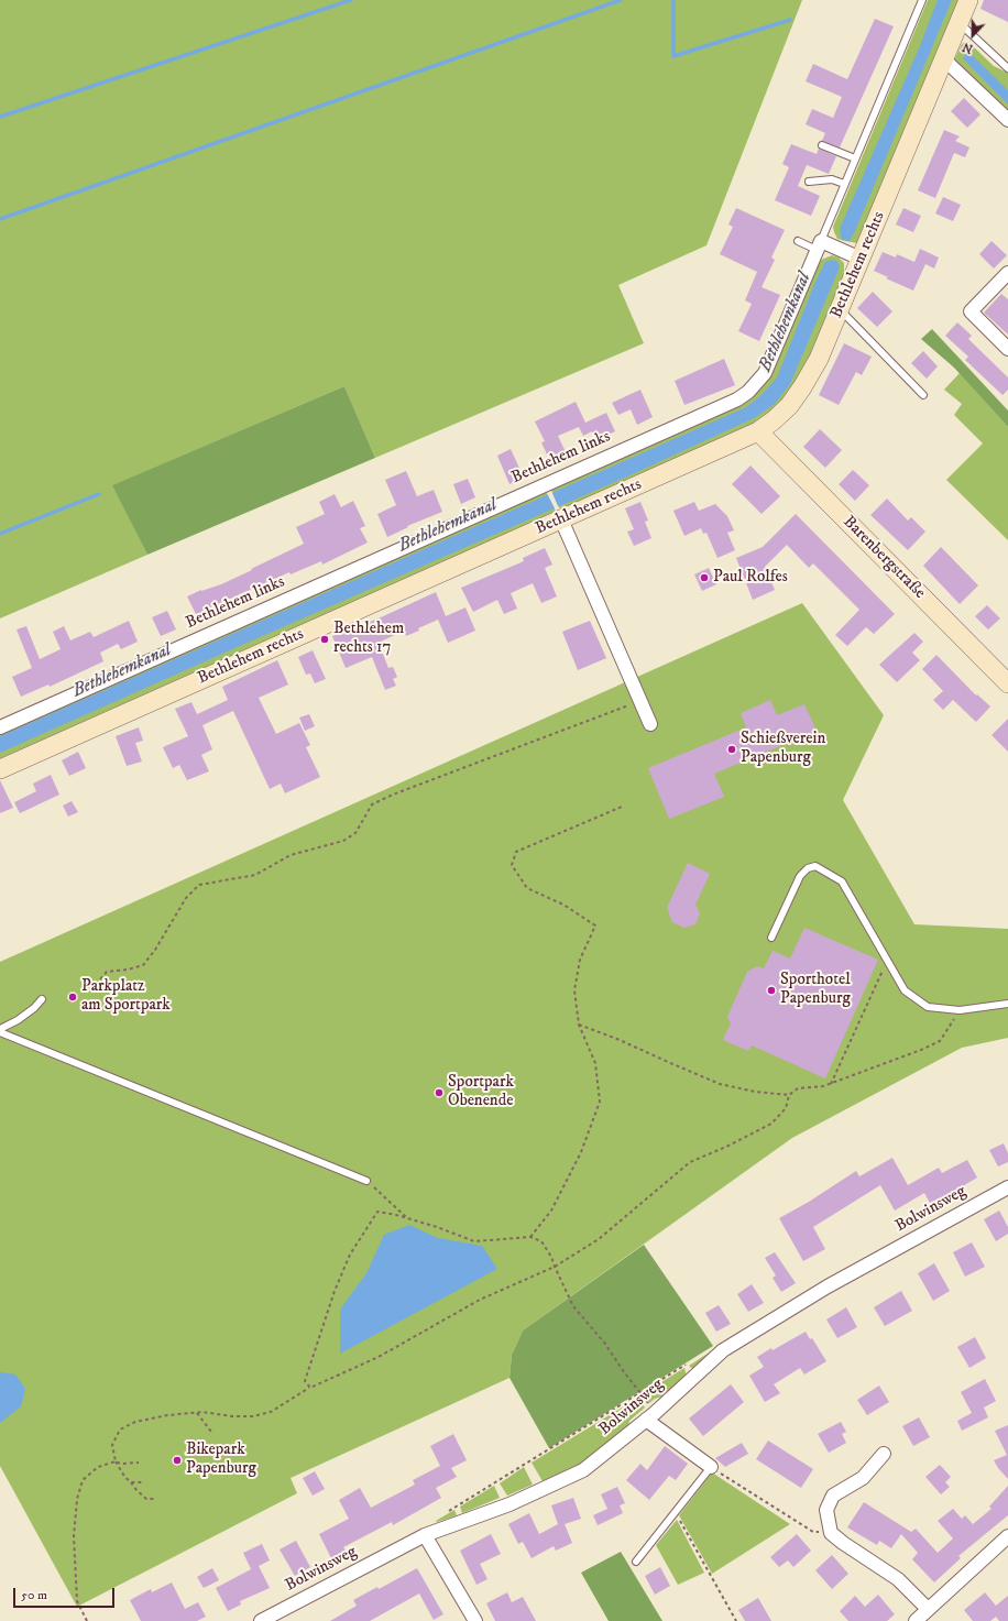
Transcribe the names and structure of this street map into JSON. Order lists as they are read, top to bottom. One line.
{"streets":{"street":["Bethlehem rechts","Bethlehem links","Barenbergstraße","Bolwinsweg"]},"crossings":[["Bethlehem rechts","Barenbergstraße"]],"water":["Bethlehemkanal"],"places":["Paul Rolfes","Bethlehem rechts 17","Schießverein Papenburg","Sporthotel Papenburg","Parkplatz am Sportpark","Sportpark Obenende","Bikepark Papenburg"],"scale_bar":"50 m","north":"bottom"}
